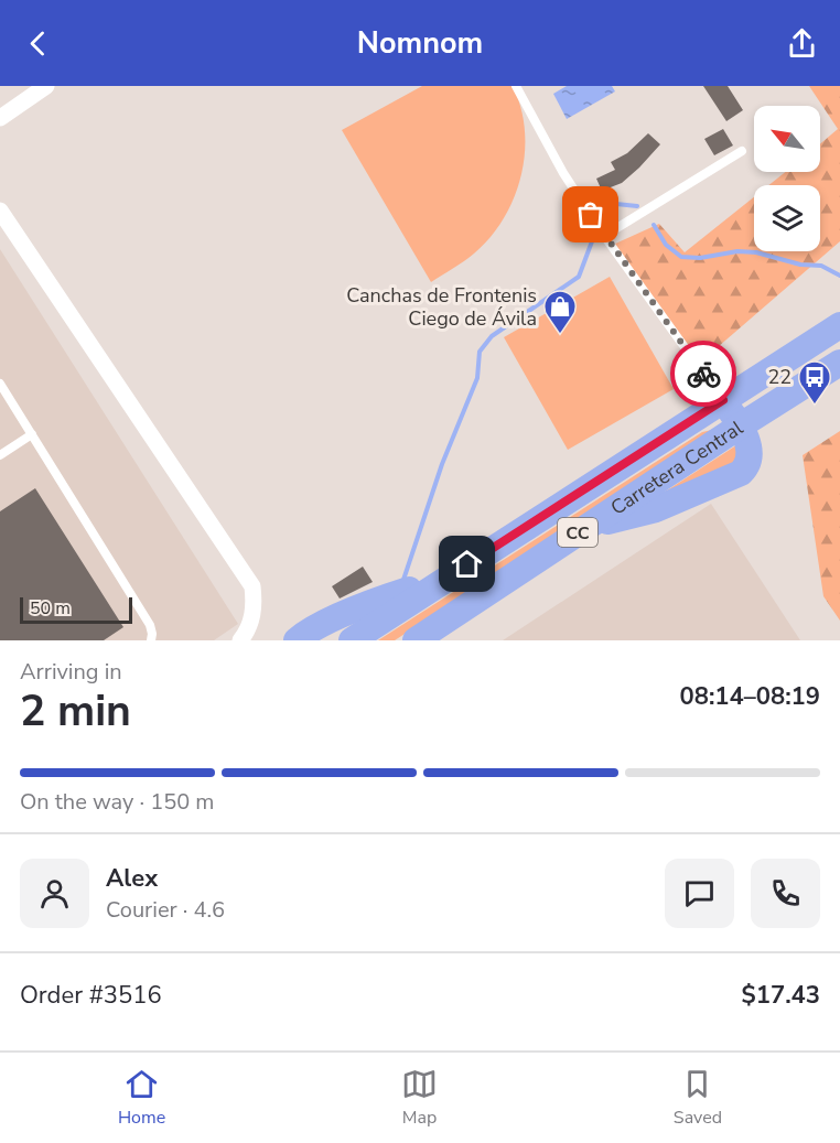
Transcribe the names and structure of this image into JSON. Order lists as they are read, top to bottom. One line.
{"streets":{"highway":["Carretera Central","CC"]},"places":{"shop":["Canchas de Frontenis Ciego de Ávila"],"bus stop":["22"]},"scale_bar":"50 m","north":"top left","page":{"header":"Nomnom","scale":"50 m","heading":["2 min","Arriving in","08:14–08:19"],"panel":["Alex","Courier · 4.6","Order #3516","$17.43"],"bar":"On the way · 150 m","tabs":["Home","Map","Saved"]}}
